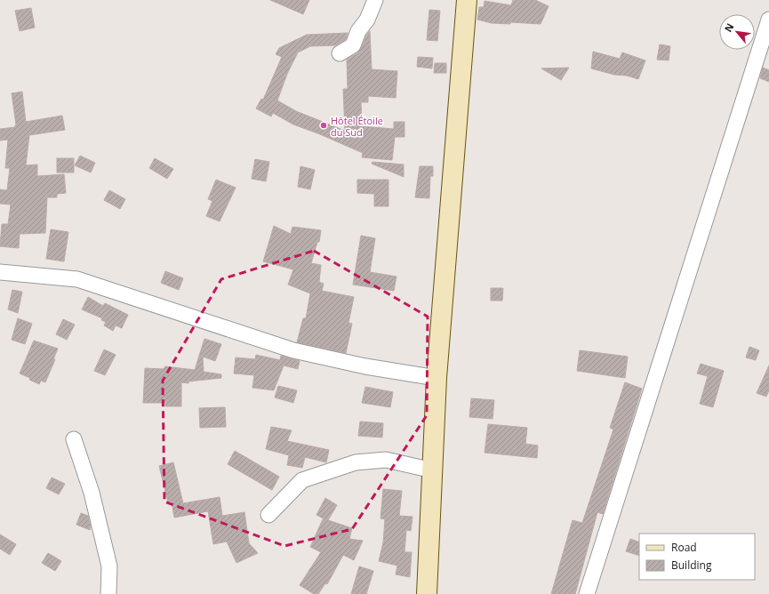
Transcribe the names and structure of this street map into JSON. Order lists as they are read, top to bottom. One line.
{"places":["Hôtel Étoile du Sud"],"legend":["Road","Building"],"north":"top left"}
